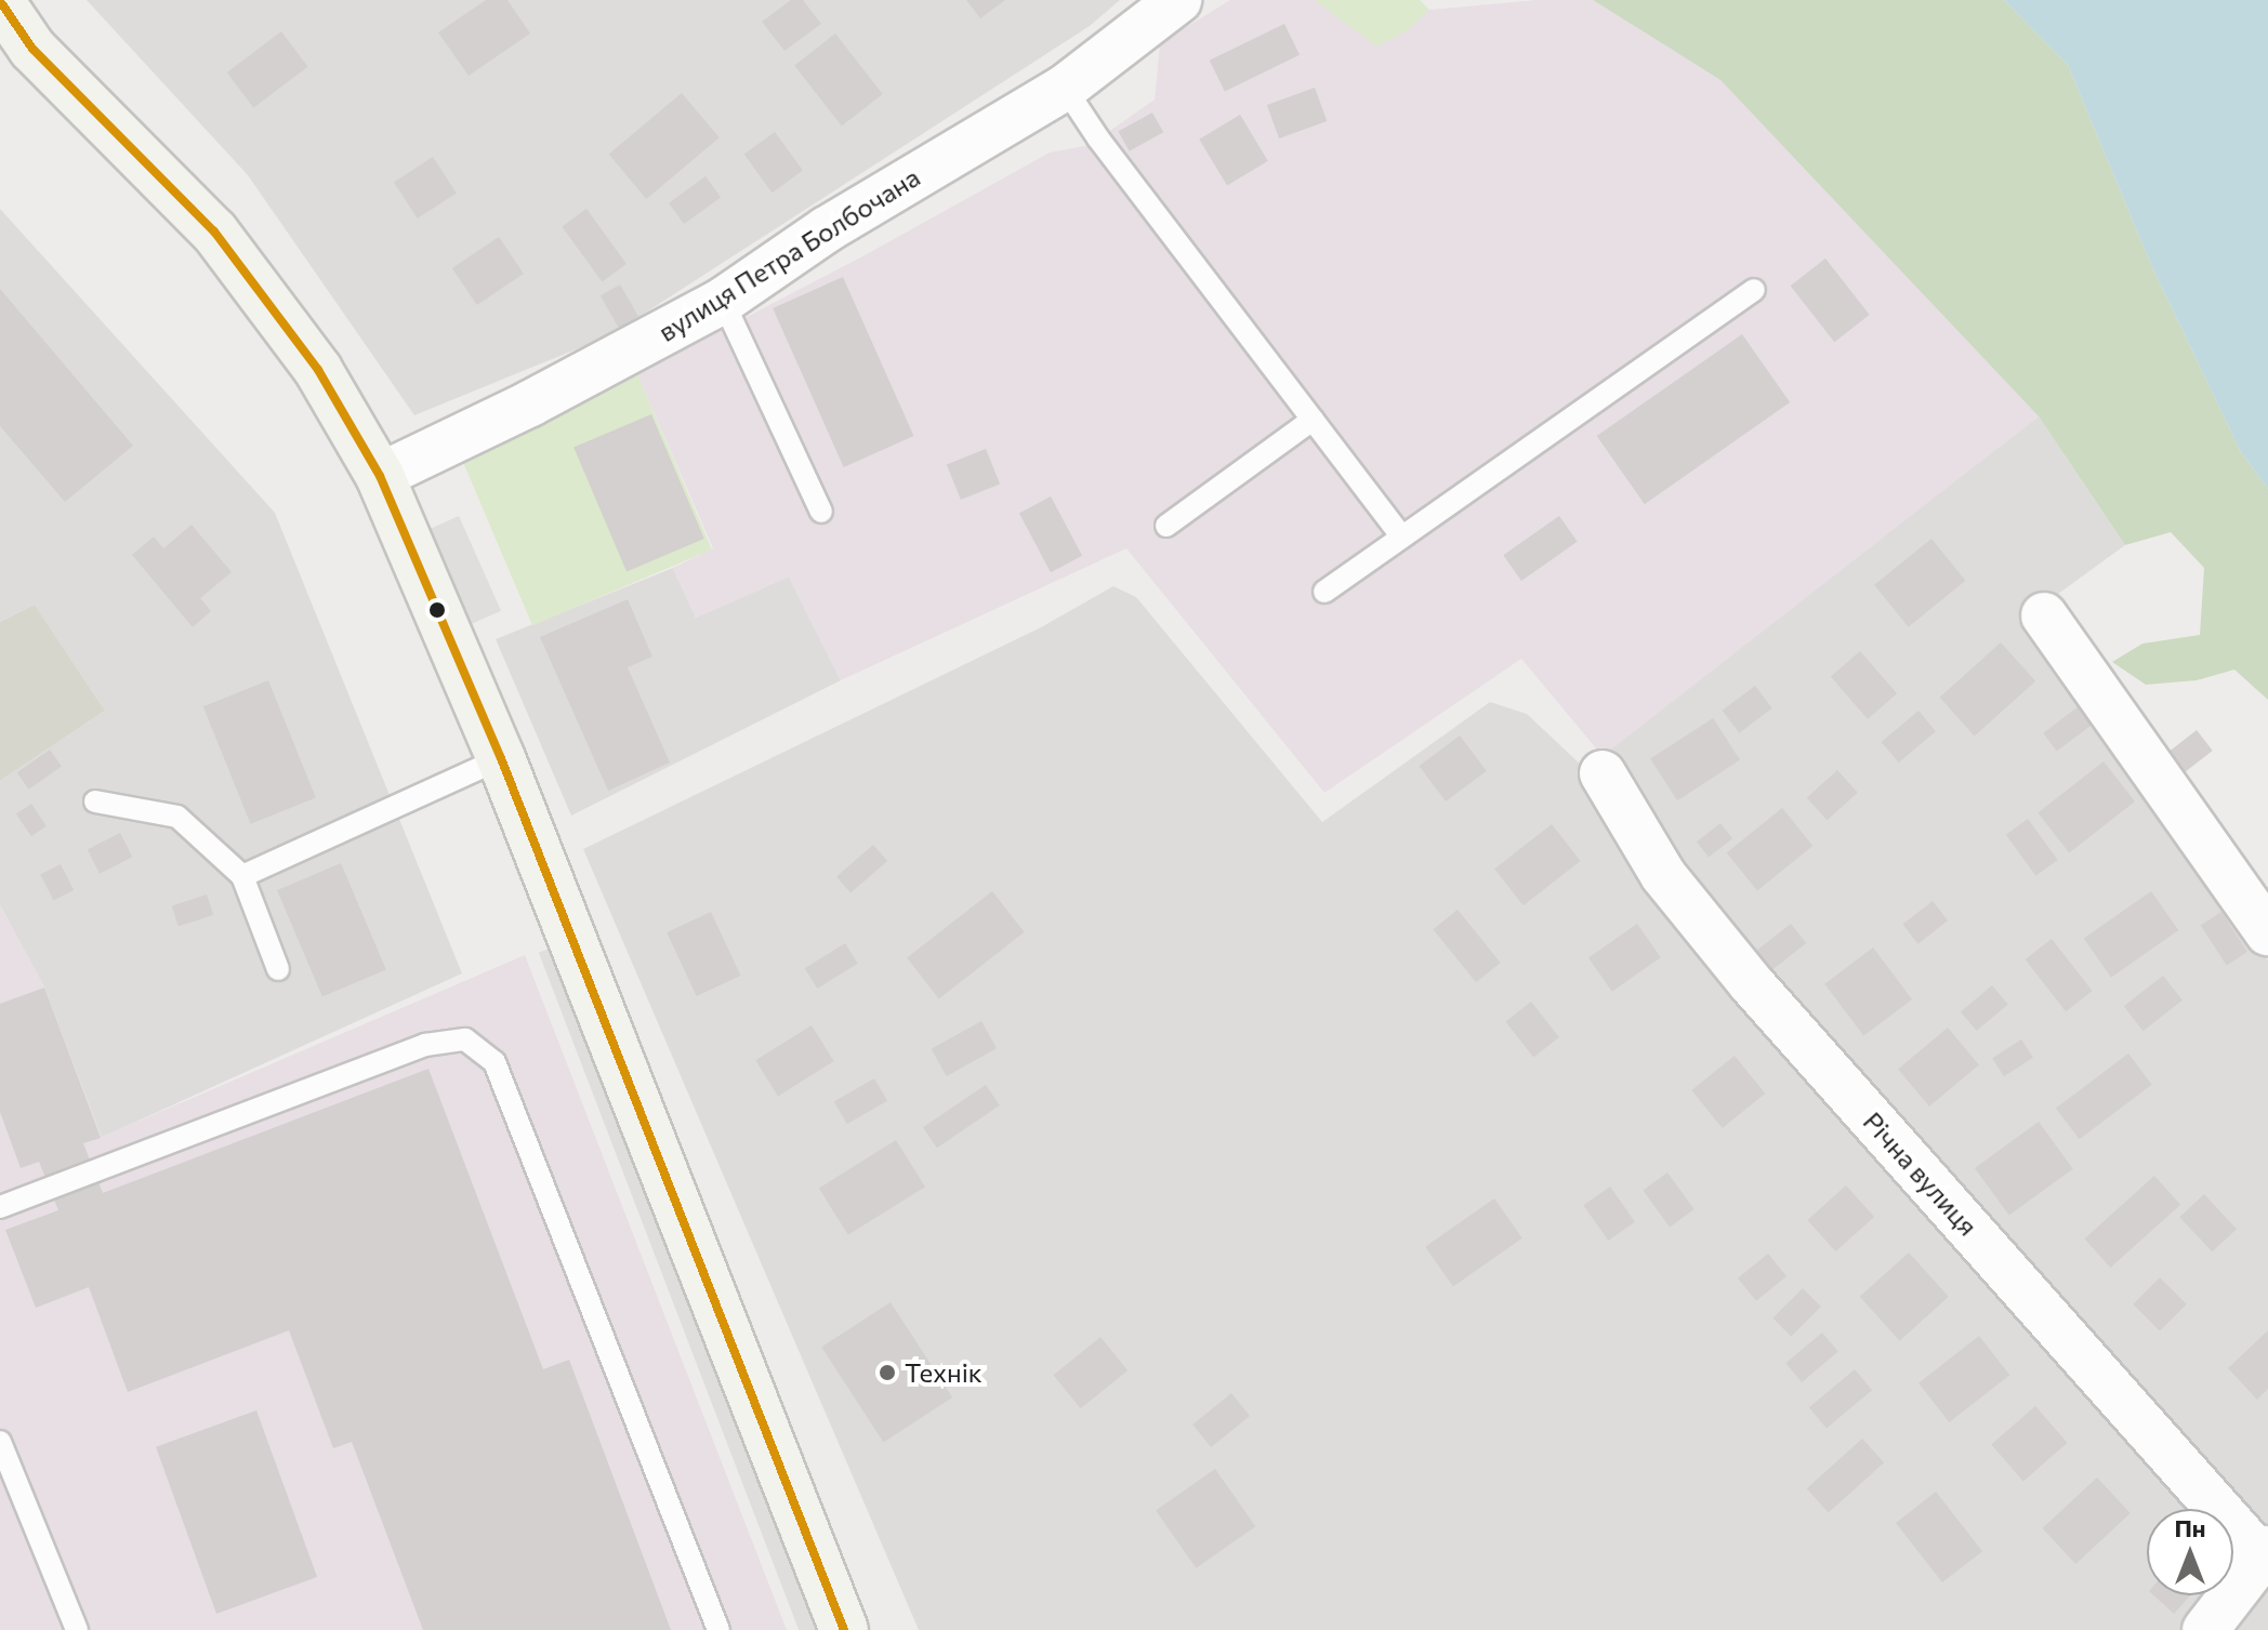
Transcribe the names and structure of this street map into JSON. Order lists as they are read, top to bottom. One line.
{"streets":{"street":["вулиця Петра Болбочана","Річна вулиця"]},"places":["Технік"],"north":"top"}
